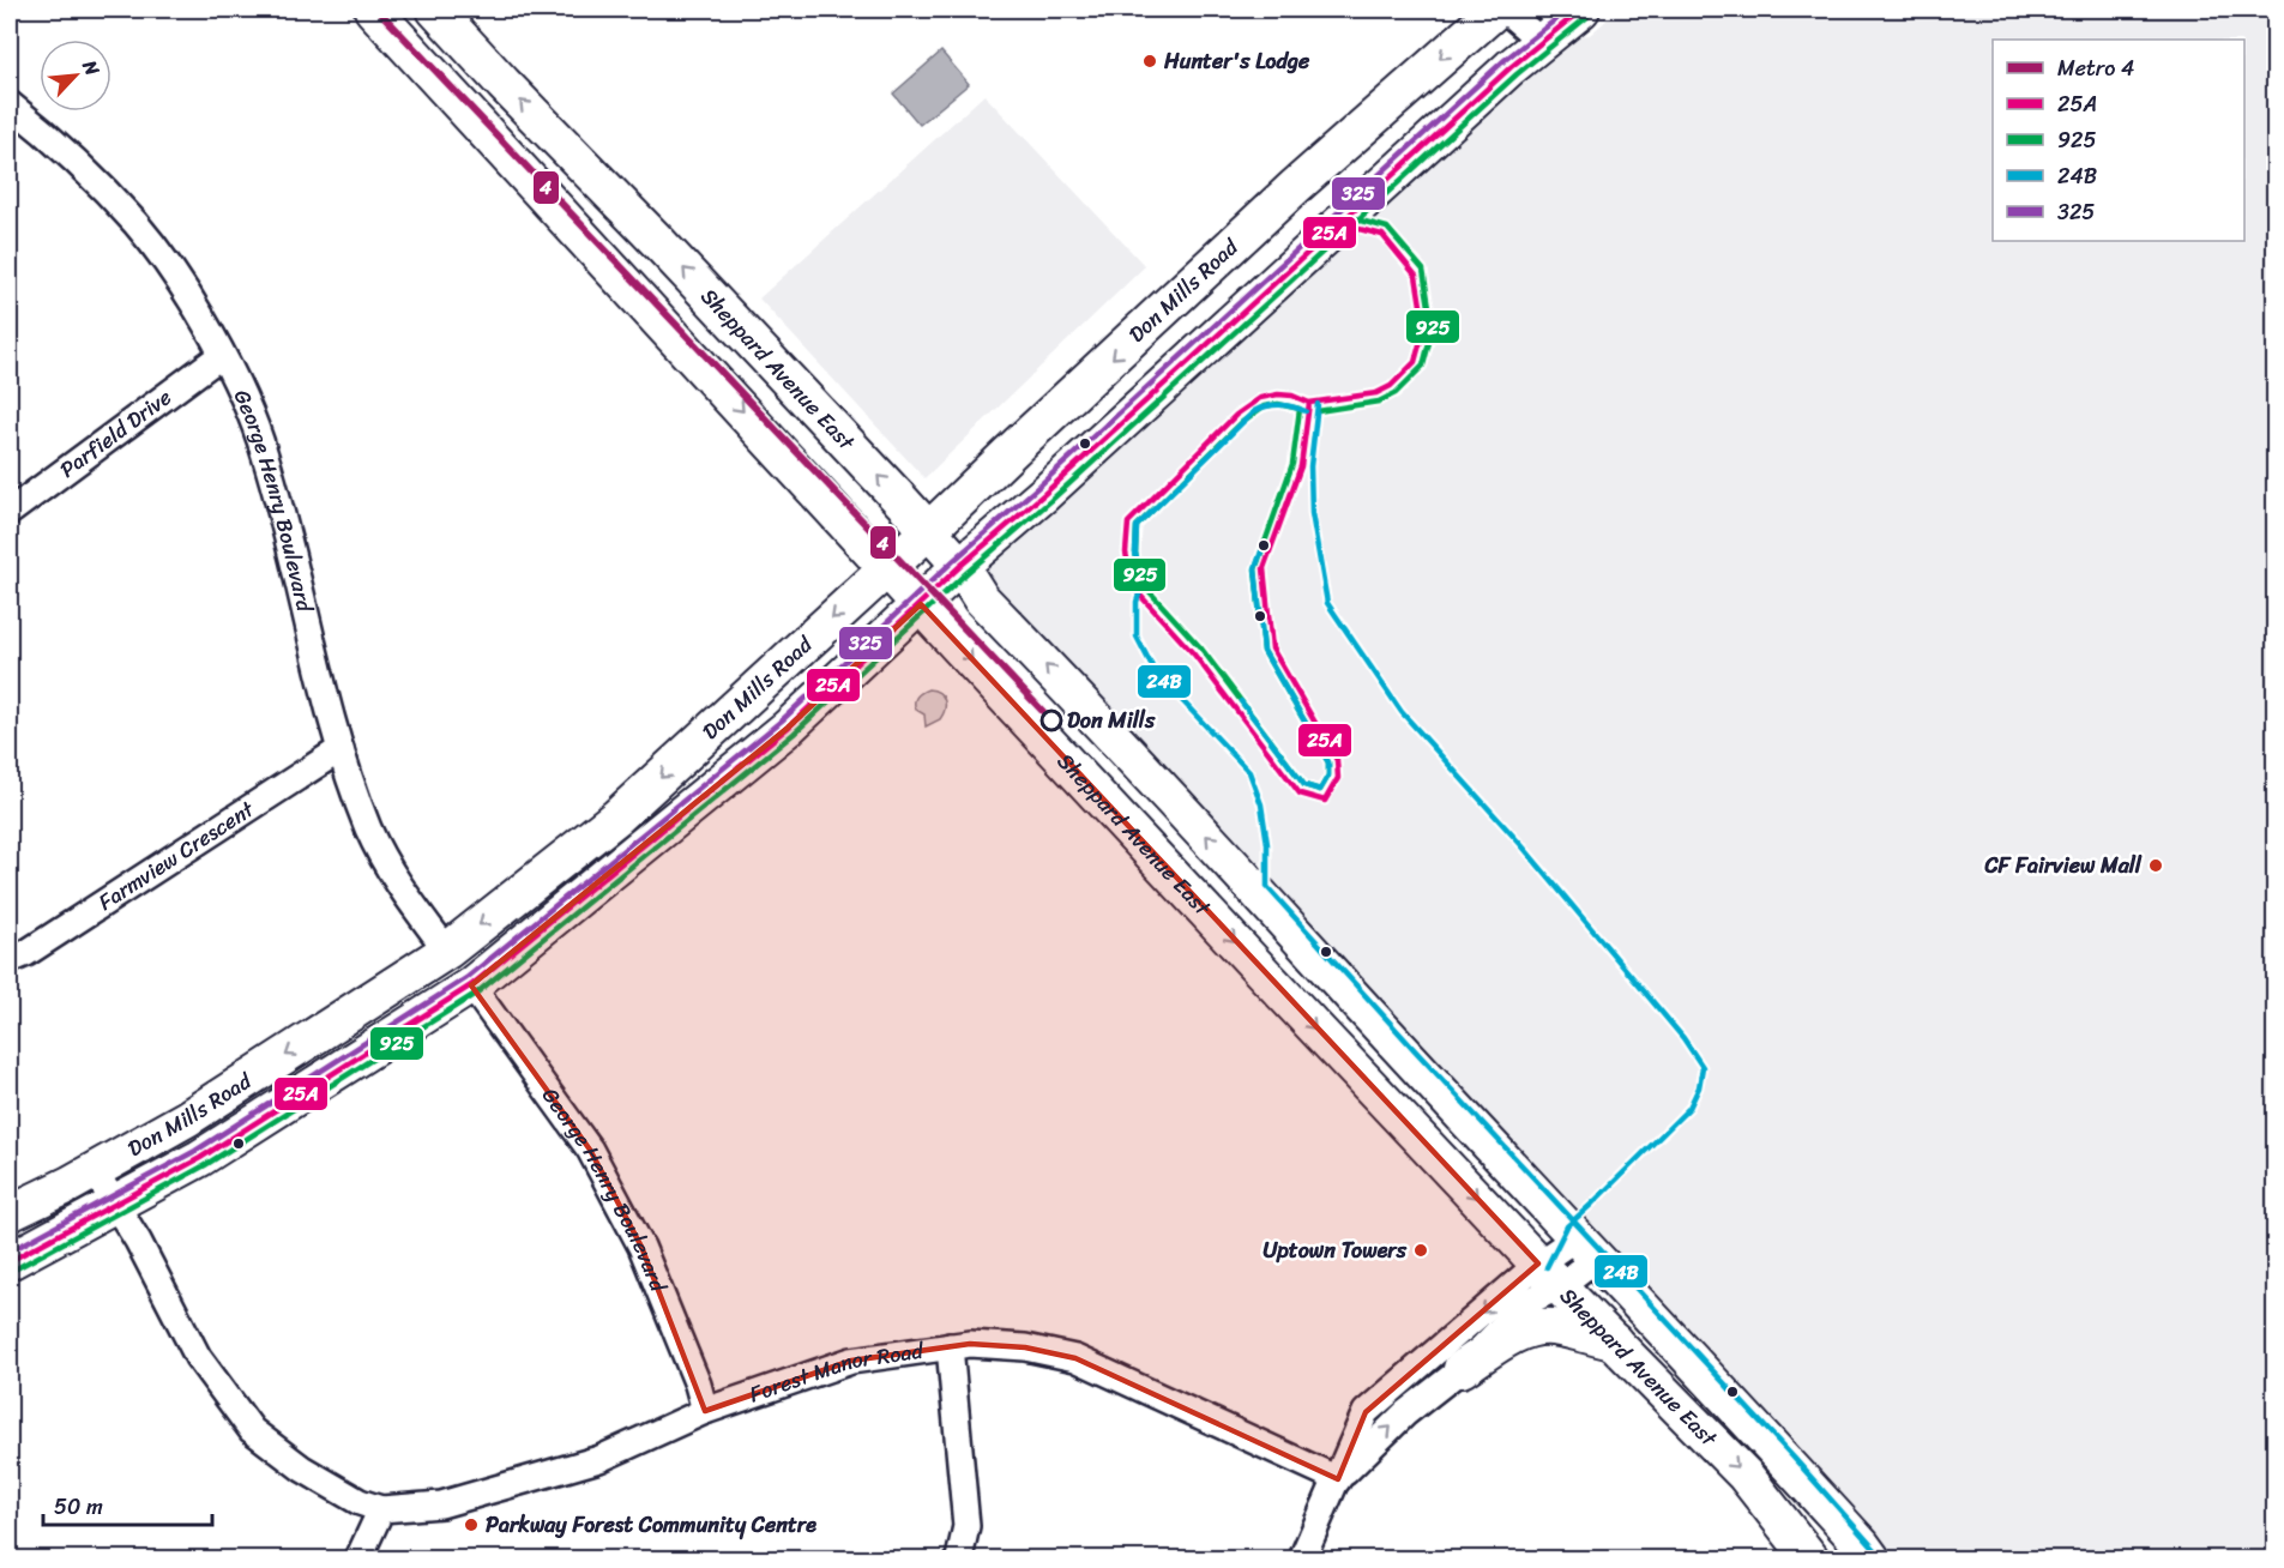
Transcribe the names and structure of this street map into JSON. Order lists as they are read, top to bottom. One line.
{"streets":{"main road":["Don Mills Road","Sheppard Avenue East"],"street":["Parfield Drive","George Henry Boulevard","Farmview Crescent","Forest Manor Road"]},"crossings":[["Don Mills Road","Sheppard Avenue East"],["Don Mills Road","George Henry Boulevard"],["Parfield Drive","George Henry Boulevard"],["George Henry Boulevard","Farmview Crescent"],["George Henry Boulevard","Forest Manor Road"]],"places":["Hunter's Lodge","Don Mills","CF Fairview Mall","Uptown Towers","Parkway Forest Community Centre"],"lines":["metro line 4","transit line 25A","transit line 325","transit line 925","transit line 24B"],"legend":["Metro 4","25A","925","24B","325"],"scale_bar":"50 m","north":"top right"}
